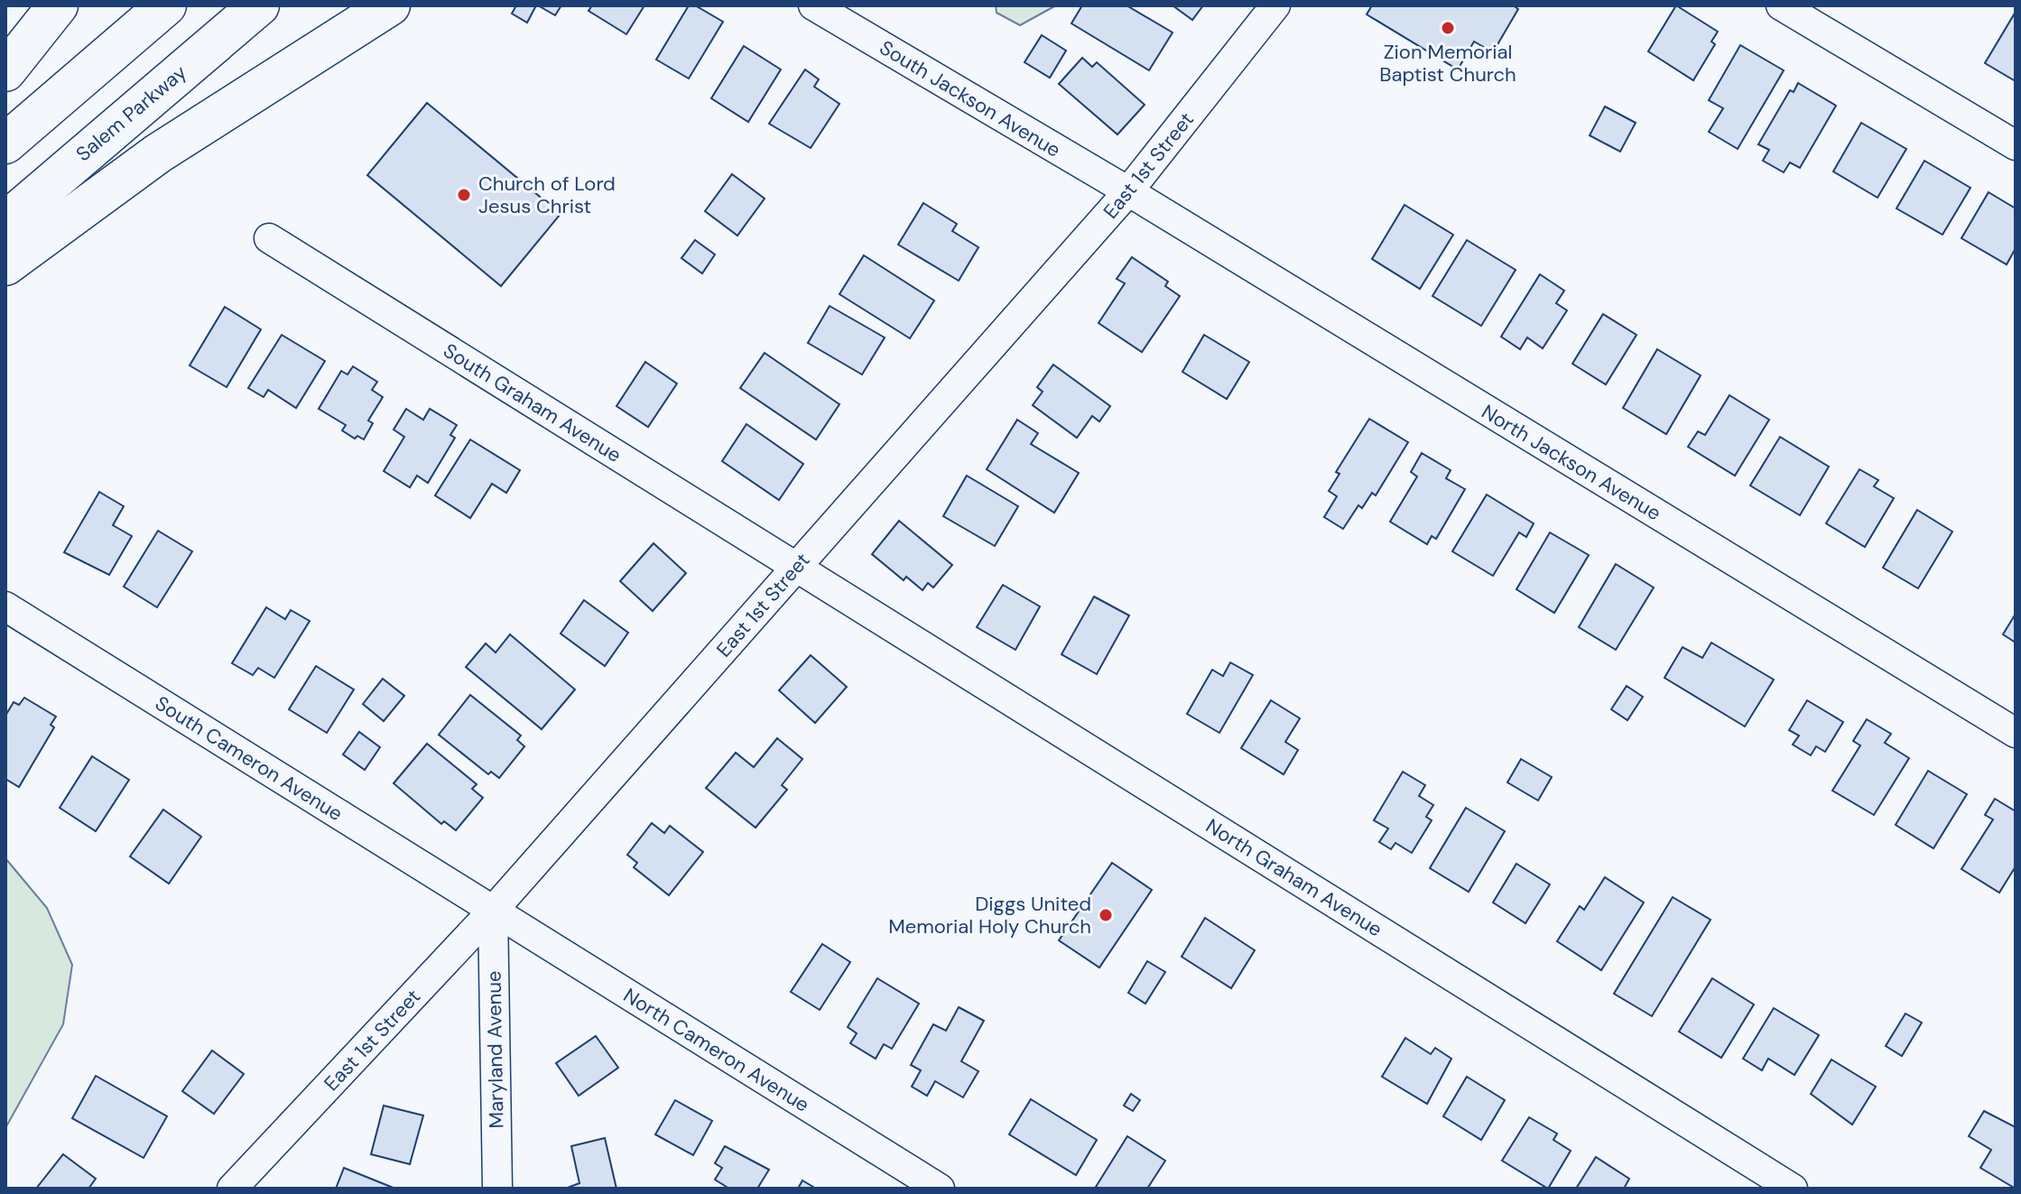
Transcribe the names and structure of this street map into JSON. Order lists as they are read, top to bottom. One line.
{"streets":{"highway":["Salem Parkway"],"street":["South Jackson Avenue","East 1st Street","South Graham Avenue","North Jackson Avenue","South Cameron Avenue","North Graham Avenue","Maryland Avenue","North Cameron Avenue"]},"crossings":[["South Jackson Avenue","East 1st Street"],["South Jackson Avenue","North Jackson Avenue"],["East 1st Street","South Graham Avenue"],["East 1st Street","North Jackson Avenue"],["East 1st Street","South Cameron Avenue"],["East 1st Street","North Graham Avenue"],["East 1st Street","Maryland Avenue"],["East 1st Street","North Cameron Avenue"],["South Graham Avenue","North Graham Avenue"],["South Cameron Avenue","Maryland Avenue"],["South Cameron Avenue","North Cameron Avenue"],["Maryland Avenue","North Cameron Avenue"]],"places":["Zion Memorial Baptist Church","Church of Lord Jesus Christ","Diggs United Memorial Holy Church"]}
